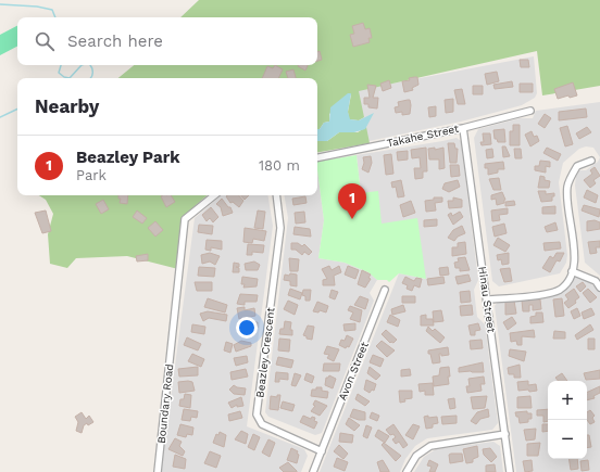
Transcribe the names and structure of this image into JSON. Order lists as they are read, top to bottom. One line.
{"streets":{"street":["Takahe Street","Hinau Street","Beazley Crescent","Avon Street","Boundary Road"]},"crossings":[["Takahe Street","Hinau Street"],["Beazley Crescent","Avon Street"]],"page":{"search":"Search here","heading":"Nearby","list":[{"mark":"1","name":"Beazley Park","note":"Park","value":"180 m"}],"pins":"1","map_buttons":["+","−"]}}
